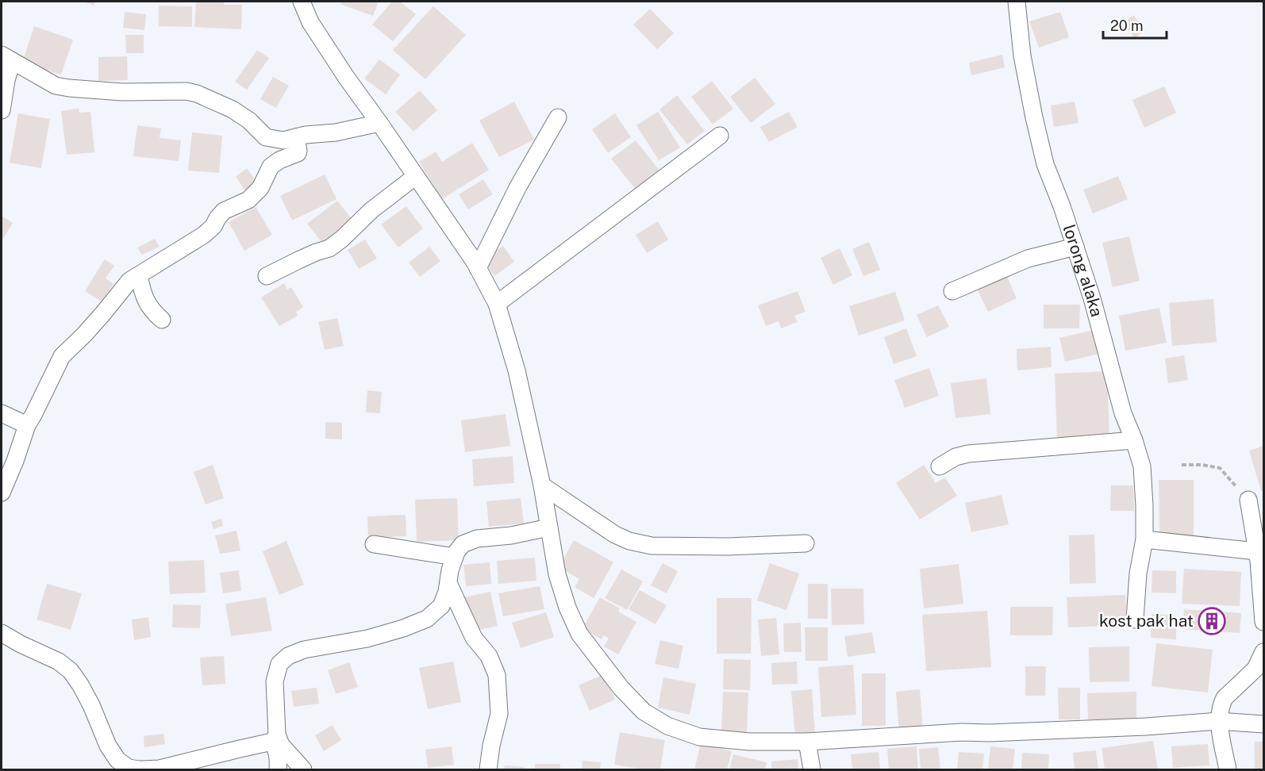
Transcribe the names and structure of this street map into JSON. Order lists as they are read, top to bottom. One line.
{"streets":{"street":["lorong alaka"]},"places":{"building":["kost pak hat"]},"scale_bar":"20 m"}
